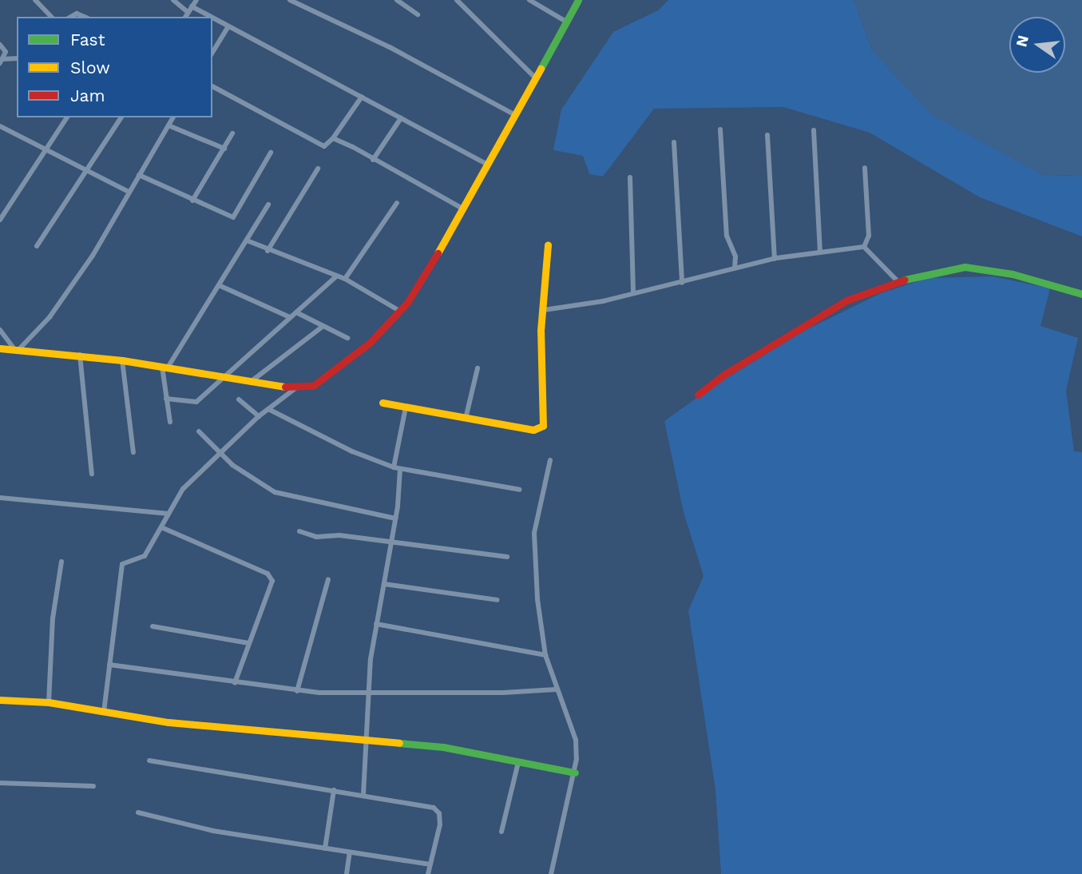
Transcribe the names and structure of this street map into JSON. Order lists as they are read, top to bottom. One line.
{"legend":["Fast","Slow","Jam"],"north":"left"}
